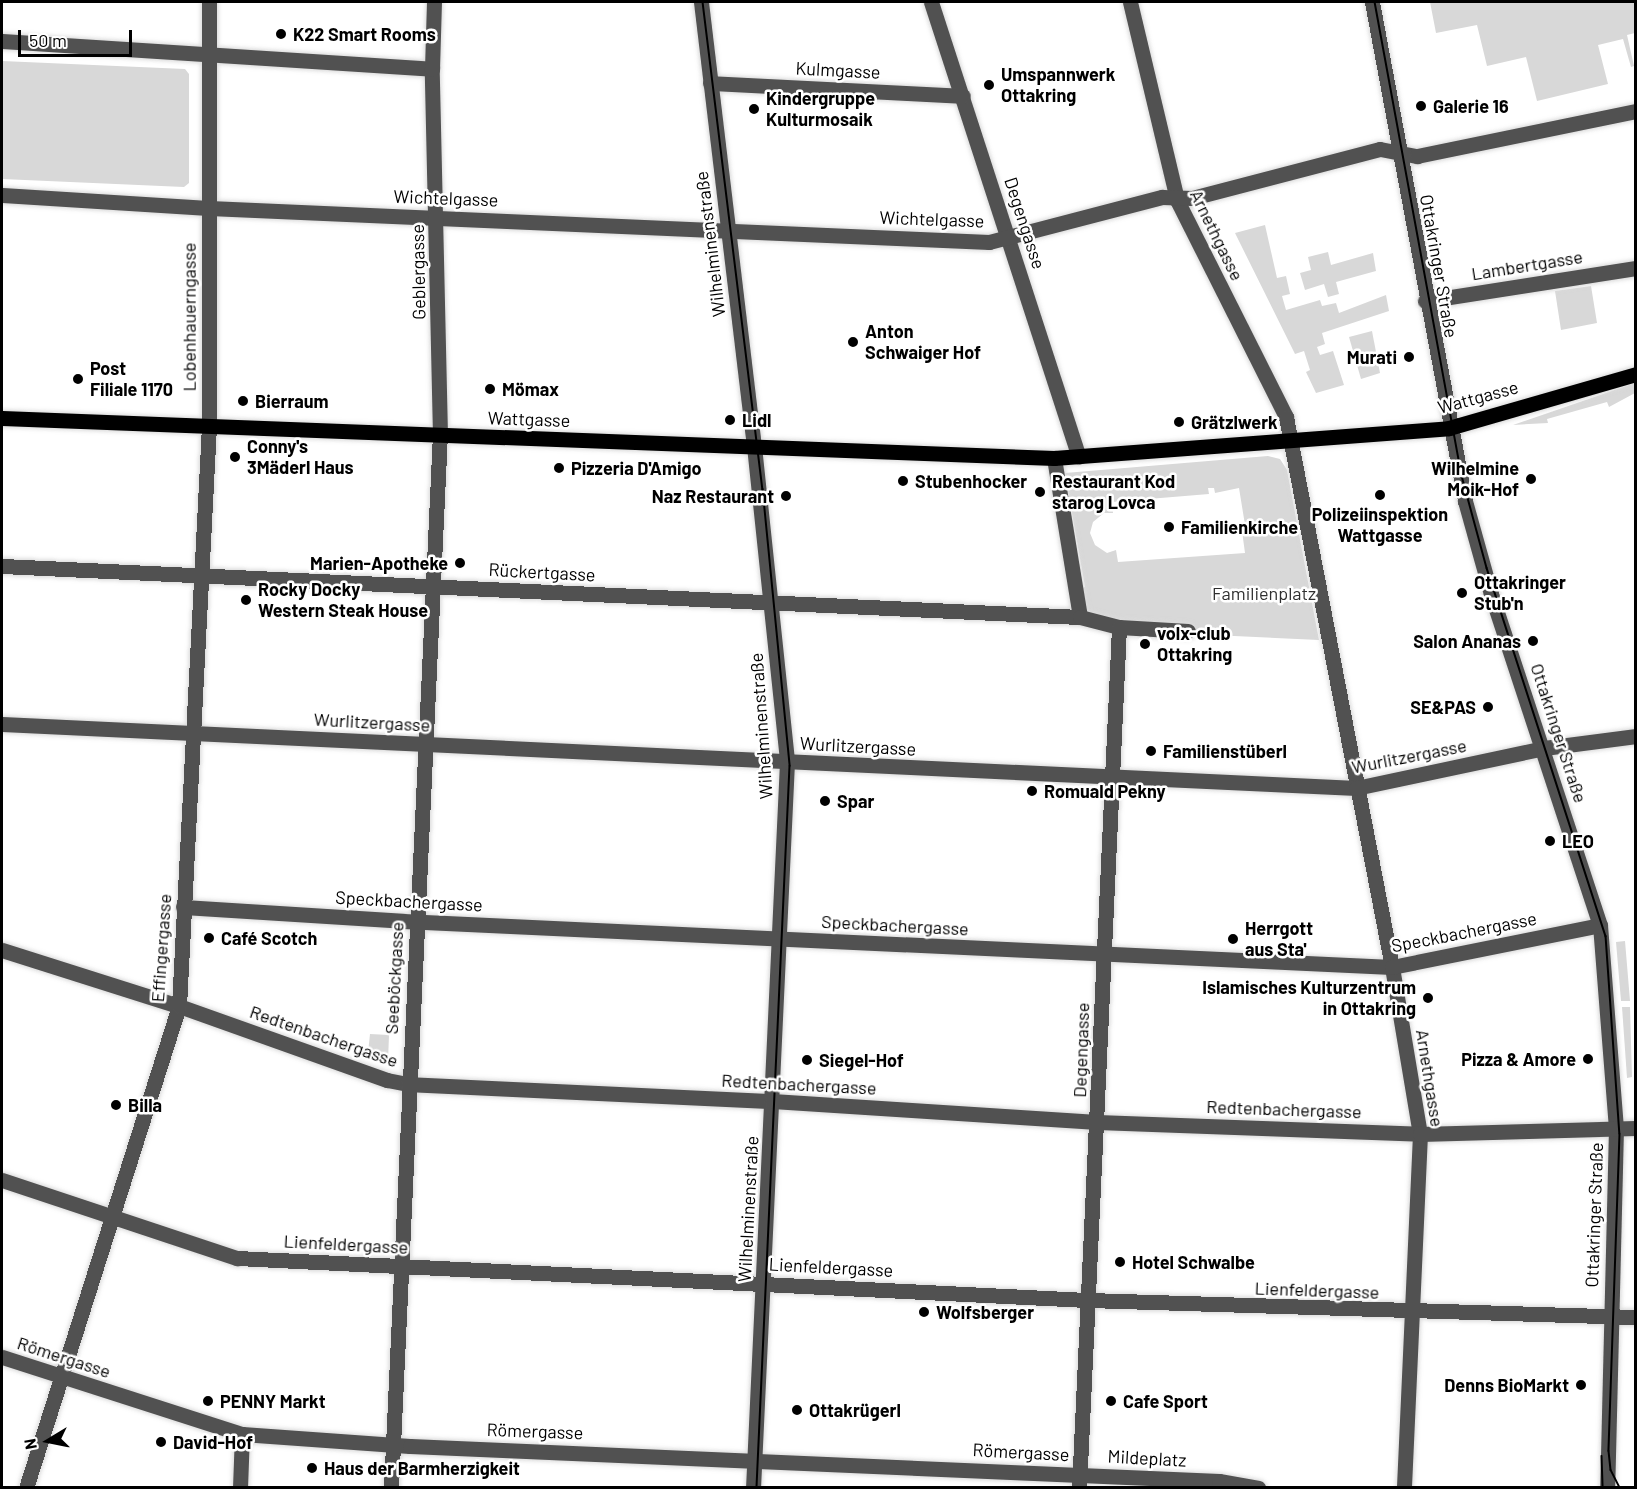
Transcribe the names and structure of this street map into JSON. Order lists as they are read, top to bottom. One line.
{"streets":{"main road":["Wattgasse"],"street":["Kulmgasse","Wichtelgasse","Degengasse","Arnethgasse","Wilhelminenstraße","Lambertgasse","Ottakringer Straße","Geblergasse","Lobenhauerngasse","Rückertgasse","Wurlitzergasse","Speckbachergasse","Effingergasse","Seeböckgasse","Redtenbachergasse","Lienfeldergasse","Römergasse","Mildeplatz"]},"crossings":[["Kulmgasse","Degengasse"],["Kulmgasse","Wilhelminenstraße"],["Wichtelgasse","Degengasse"],["Wichtelgasse","Arnethgasse"],["Wichtelgasse","Wilhelminenstraße"],["Wichtelgasse","Ottakringer Straße"],["Wichtelgasse","Geblergasse"],["Wichtelgasse","Lobenhauerngasse"],["Degengasse","Wurlitzergasse"],["Degengasse","Speckbachergasse"],["Degengasse","Redtenbachergasse"],["Degengasse","Lienfeldergasse"],["Degengasse","Römergasse"],["Degengasse","Mildeplatz"],["Arnethgasse","Wattgasse"],["Arnethgasse","Wurlitzergasse"],["Arnethgasse","Speckbachergasse"],["Arnethgasse","Redtenbachergasse"],["Arnethgasse","Lienfeldergasse"],["Wilhelminenstraße","Wattgasse"],["Wilhelminenstraße","Rückertgasse"],["Wilhelminenstraße","Wurlitzergasse"],["Wilhelminenstraße","Speckbachergasse"],["Wilhelminenstraße","Redtenbachergasse"],["Wilhelminenstraße","Lienfeldergasse"],["Wilhelminenstraße","Römergasse"],["Lambertgasse","Ottakringer Straße"],["Ottakringer Straße","Wattgasse"],["Ottakringer Straße","Wurlitzergasse"],["Ottakringer Straße","Speckbachergasse"],["Ottakringer Straße","Redtenbachergasse"],["Ottakringer Straße","Lienfeldergasse"],["Geblergasse","Wattgasse"],["Geblergasse","Seeböckgasse"],["Lobenhauerngasse","Wattgasse"],["Lobenhauerngasse","Effingergasse"],["Wattgasse","Effingergasse"],["Wattgasse","Seeböckgasse"],["Rückertgasse","Effingergasse"],["Rückertgasse","Seeböckgasse"],["Wurlitzergasse","Effingergasse"],["Wurlitzergasse","Seeböckgasse"],["Speckbachergasse","Effingergasse"],["Speckbachergasse","Seeböckgasse"],["Effingergasse","Redtenbachergasse"],["Effingergasse","Lienfeldergasse"],["Effingergasse","Römergasse"],["Seeböckgasse","Redtenbachergasse"],["Seeböckgasse","Lienfeldergasse"],["Seeböckgasse","Römergasse"],["Römergasse","Mildeplatz"]],"parks":["Familienplatz"],"places":["K22 Smart Rooms","Umspannwerk Ottakring","Galerie 16","Kindergruppe Kulturmosaik","Anton Schwaiger Hof","Murati","Post Filiale 1170","Mömax","Bierraum","Lidl","Grätzlwerk","Conny's 3Mäderl Haus","Pizzeria D'Amigo","Wilhelmine Moik-Hof","Stubenhocker","Restaurant Kod starog Lovca","Polizeiinspektion Wattgasse","Naz Restaurant","Familienkirche","Marien-Apotheke","Ottakringer Stub'n","Rocky Docky Western Steak House","Salon Ananas","volx-club Ottakring","SE&PAS","Familienstüberl","Romuald Pekny","Spar","LEO","Café Scotch","Herrgott aus Sta'","Islamisches Kulturzentrum in Ottakring","Pizza & Amore","Siegel-Hof","Billa","Hotel Schwalbe","Wolfsberger","Denns BioMarkt","PENNY Markt","Cafe Sport","Ottakrügerl","David-Hof","Haus der Barmherzigkeit"],"scale_bar":"50 m","north":"left"}
